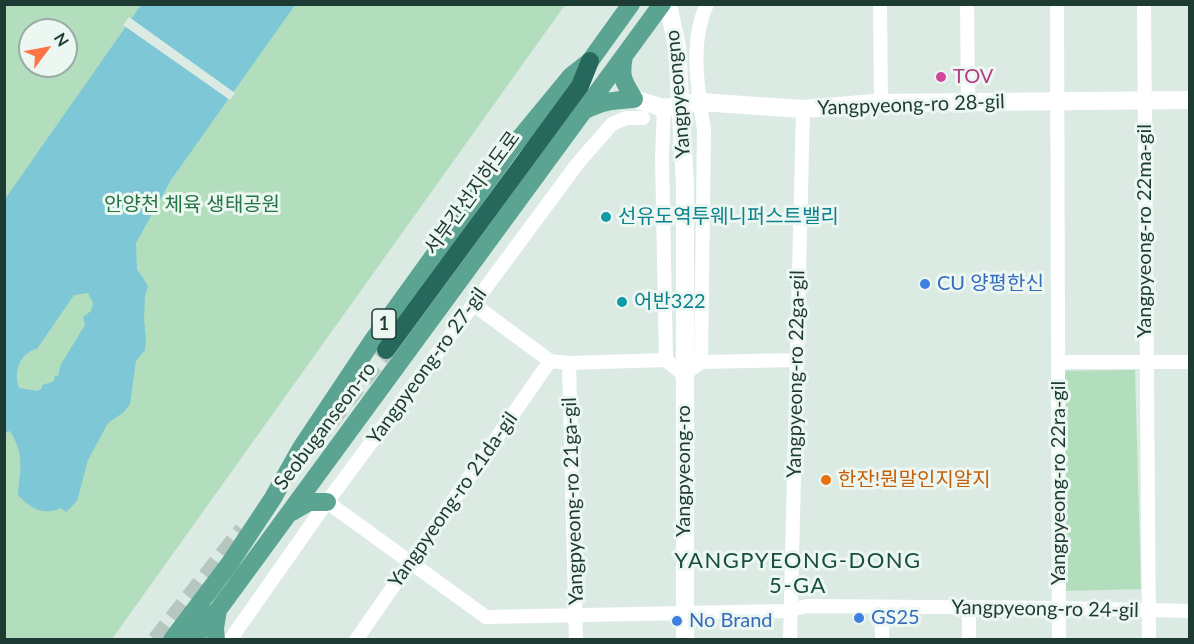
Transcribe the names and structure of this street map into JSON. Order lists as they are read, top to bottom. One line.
{"streets":{"highway":["서부간선지하도로"],"main road":["Yangpyeongno","Yangpyeong-ro 28-gil","1","Seobuganseon-ro","Yangpyeong-ro"],"street":["Yangpyeong-ro 22ma-gil","Yangpyeong-ro 27-gil","Yangpyeong-ro 22ga-gil","Yangpyeong-ro 22ra-gil","Yangpyeong-ro 21da-gil","Yangpyeong-ro 21ga-gil","Yangpyeong-ro 24-gil"]},"crossings":[["Yangpyeongno","Yangpyeong-ro"],["Yangpyeong-ro 28-gil","Yangpyeong-ro 22ma-gil"],["Yangpyeong-ro 28-gil","Yangpyeong-ro 22ga-gil"],["Yangpyeong-ro 28-gil","Yangpyeong-ro 22ra-gil"],["서부간선지하도로","Seobuganseon-ro"],["Yangpyeong-ro 22ma-gil","Yangpyeong-ro 22ra-gil"],["Yangpyeong-ro 22ma-gil","Yangpyeong-ro 24-gil"],["Yangpyeong-ro 27-gil","Yangpyeong-ro 24-gil"],["Yangpyeong-ro 22ga-gil","Yangpyeong-ro 24-gil"],["Yangpyeong-ro","Yangpyeong-ro 24-gil"],["Yangpyeong-ro 22ra-gil","Yangpyeong-ro 24-gil"],["Yangpyeong-ro 21da-gil","Yangpyeong-ro 24-gil"],["Yangpyeong-ro 21ga-gil","Yangpyeong-ro 24-gil"]],"districts":["YANGPYEONG-DONG 5-GA"],"parks":["안양천 체육 생태공원"],"places":["TOV","선유도역투웨니퍼스트밸리","CU 양평한신","어반322","한잔!뭔말인지알지","GS25","No Brand"],"north":"top right"}
